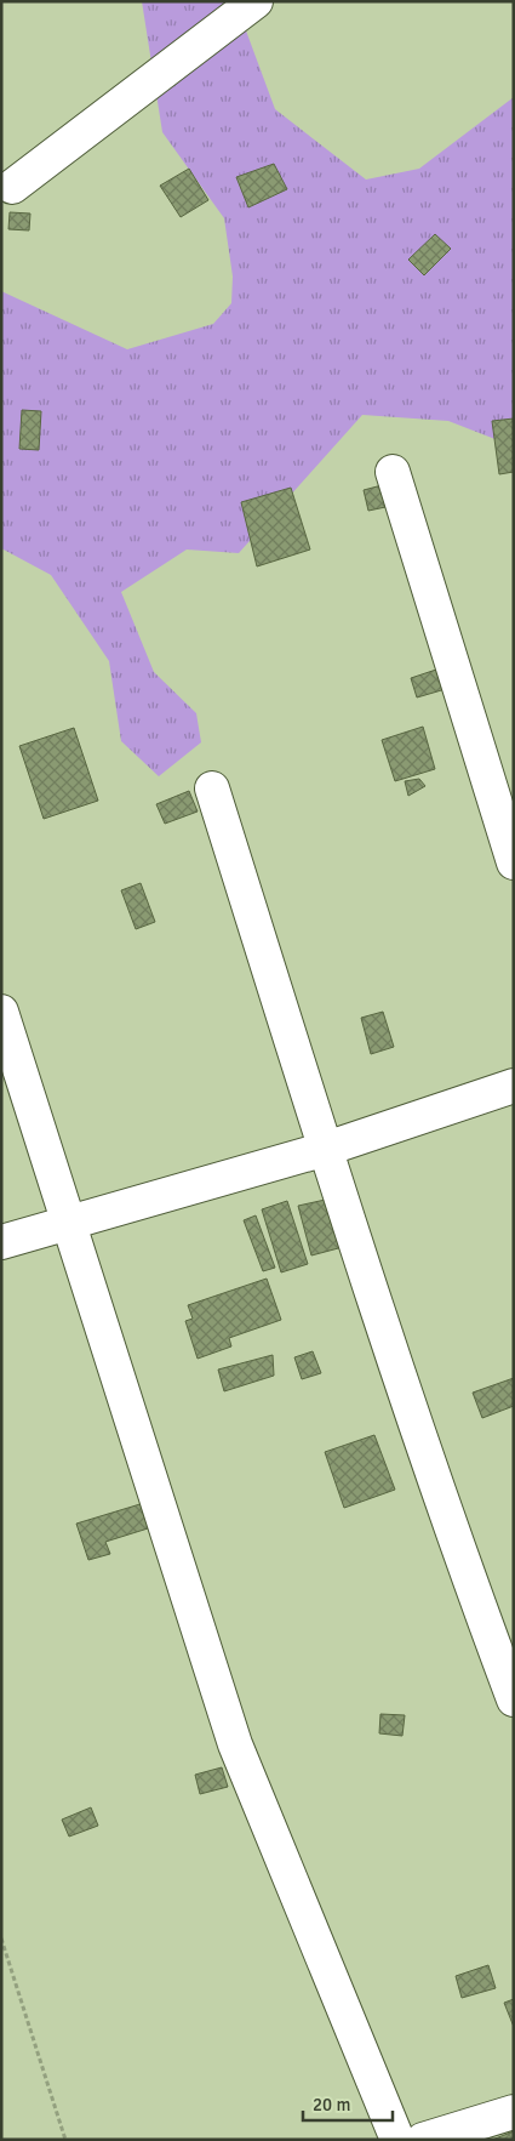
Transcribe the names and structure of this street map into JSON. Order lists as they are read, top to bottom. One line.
{"scale_bar":"20 m"}
